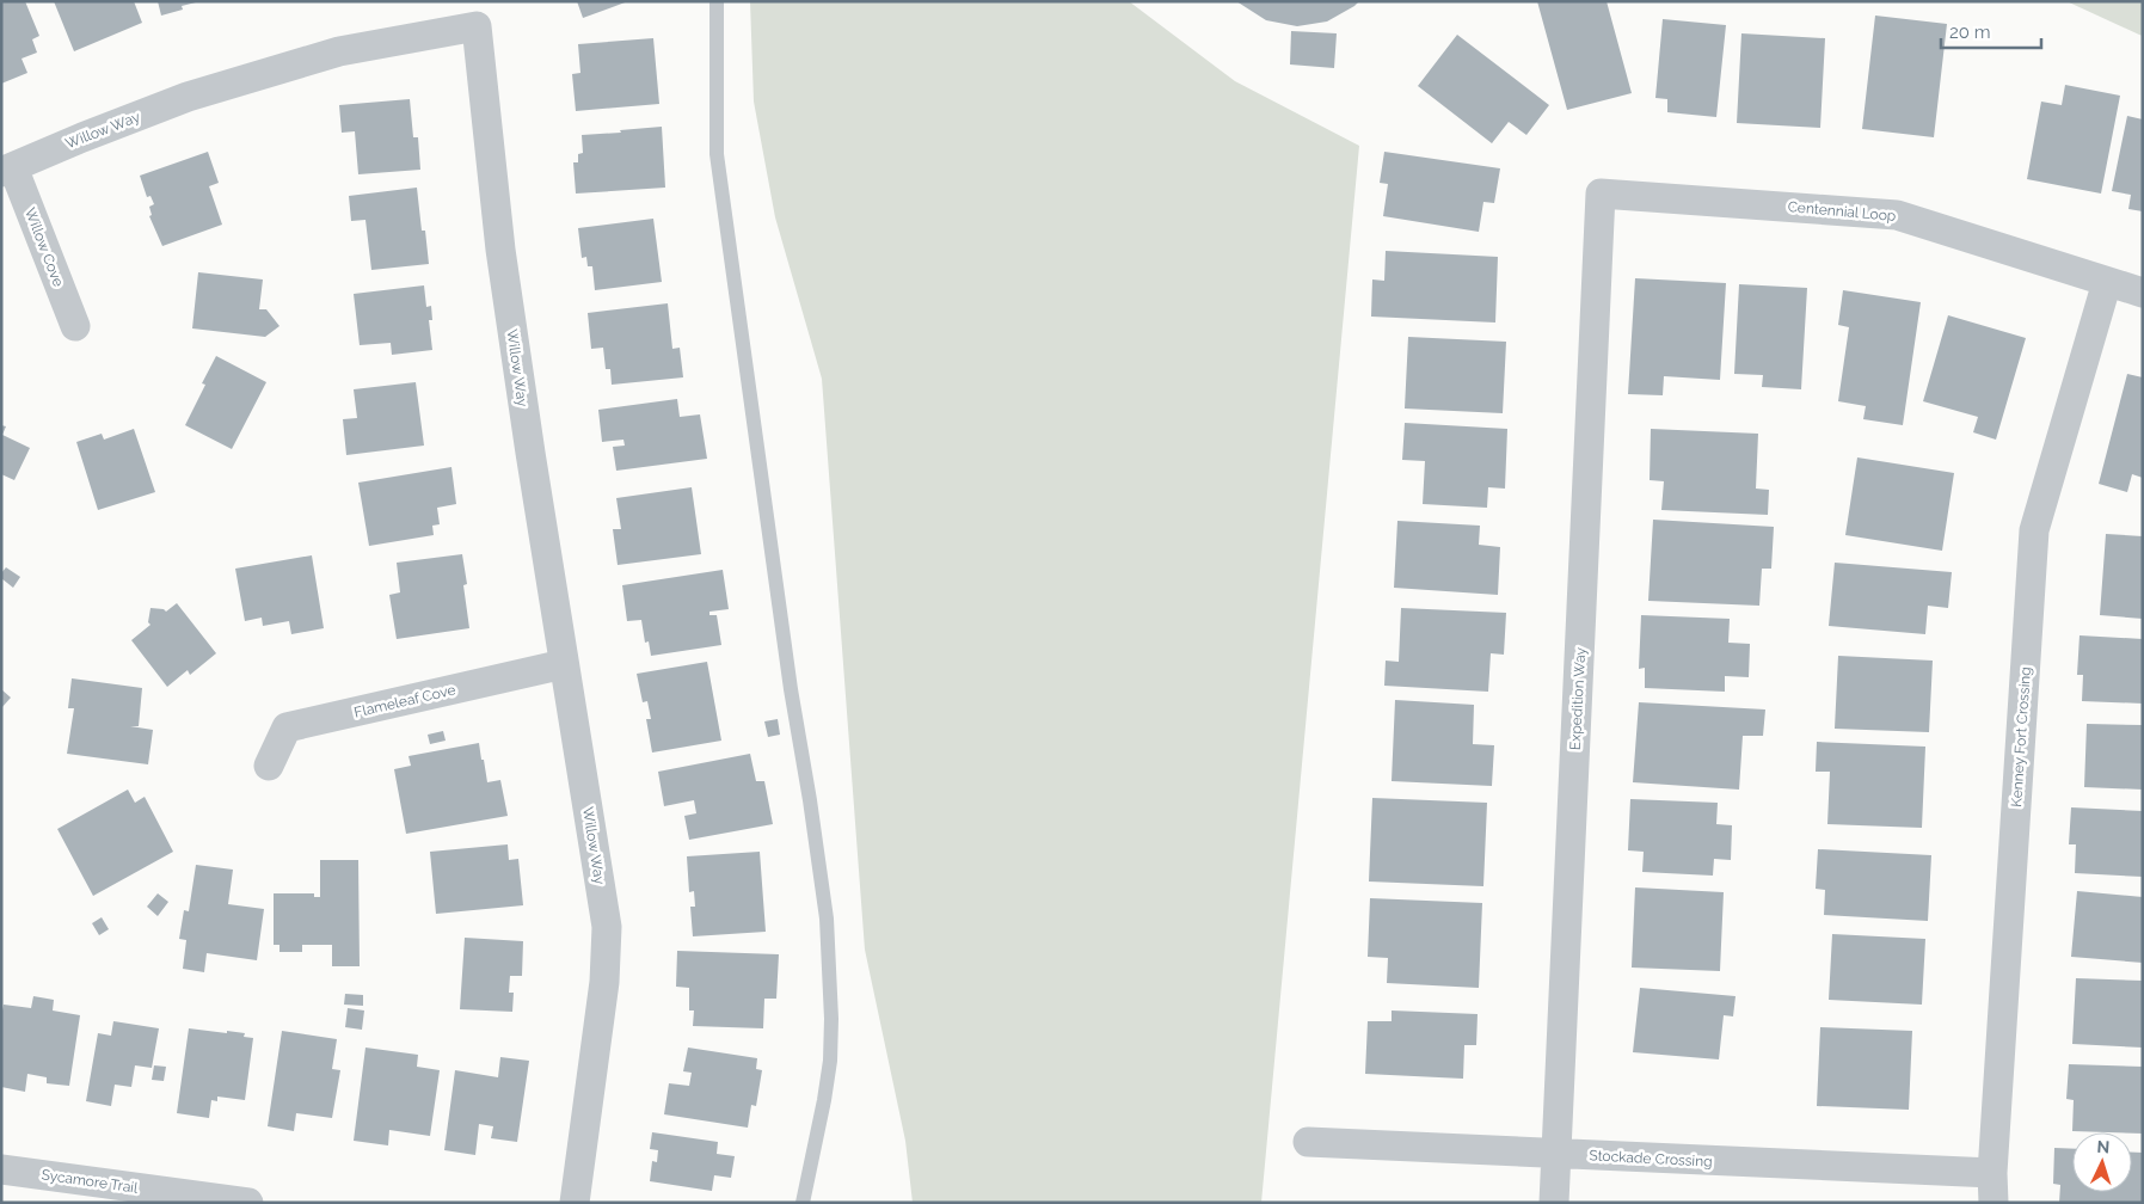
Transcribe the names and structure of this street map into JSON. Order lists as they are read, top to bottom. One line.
{"streets":{"street":["Willow Way","Centennial Loop","Willow Cove","Expedition Way","Flameleaf Cove","Kenney Fort Crossing","Stockade Crossing","Sycamore Trail"]},"crossings":[["Willow Way","Willow Cove"],["Willow Way","Flameleaf Cove"],["Centennial Loop","Expedition Way"],["Centennial Loop","Kenney Fort Crossing"],["Expedition Way","Stockade Crossing"],["Kenney Fort Crossing","Stockade Crossing"]],"scale_bar":"20 m","north":"top"}
